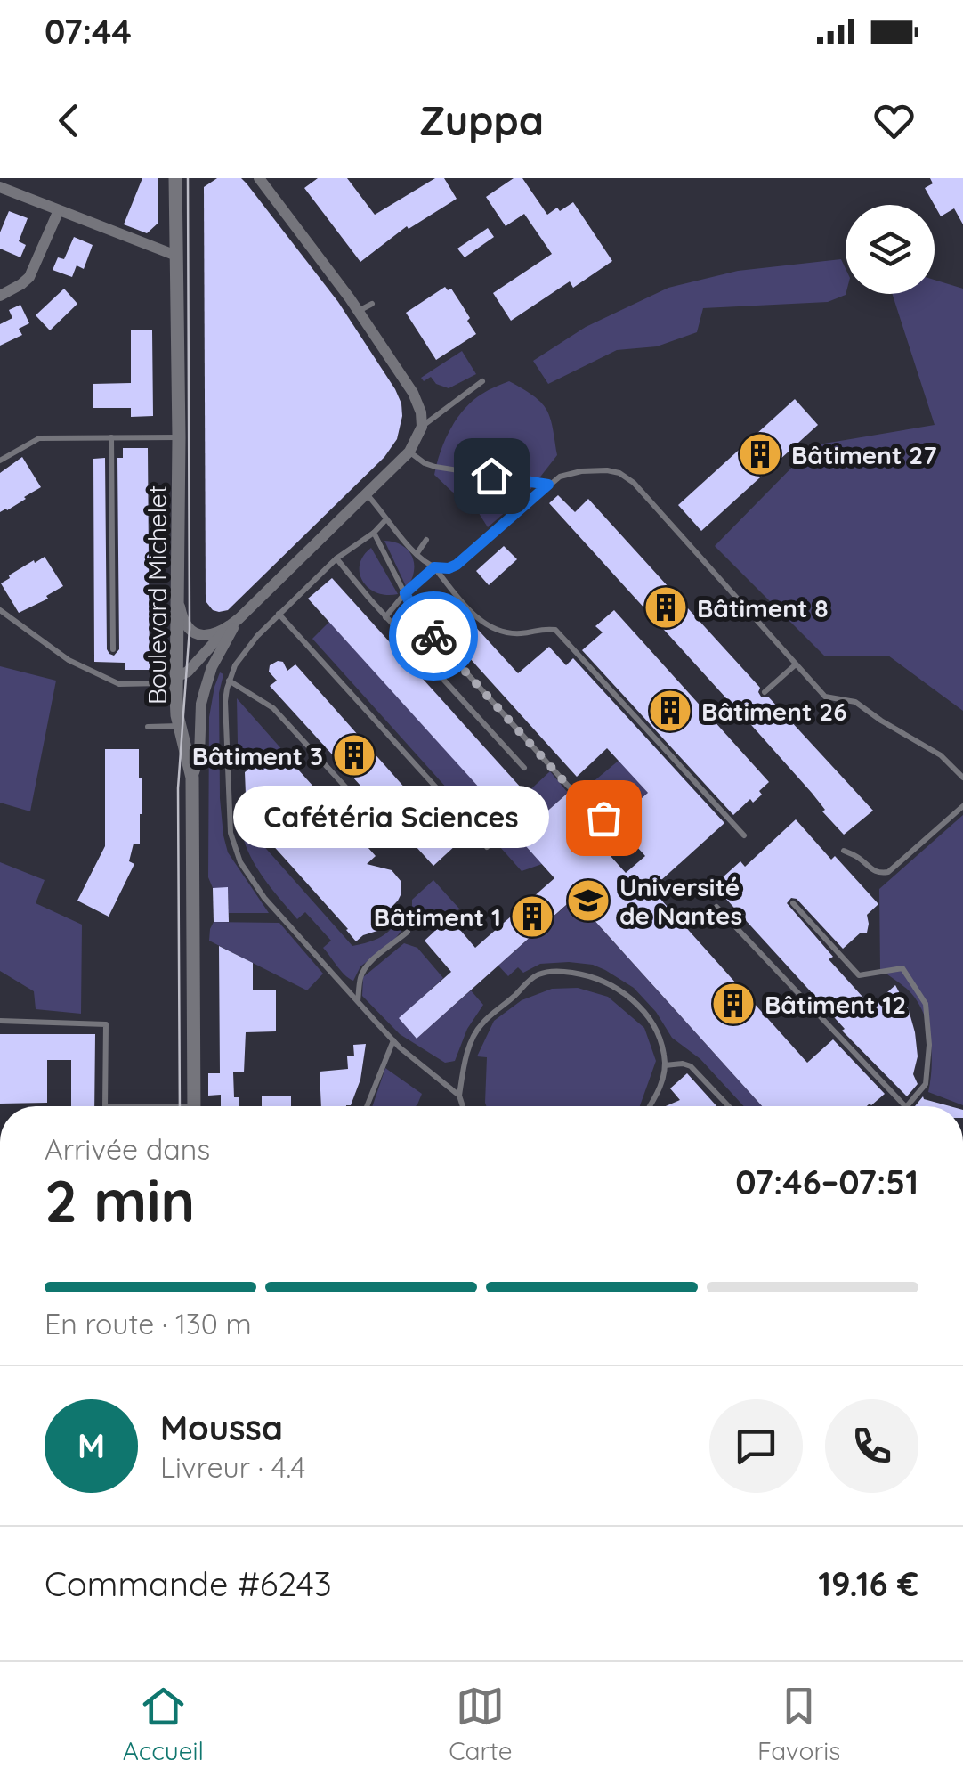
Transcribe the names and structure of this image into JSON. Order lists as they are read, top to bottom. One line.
{"streets":{"street":["Boulevard Michelet"]},"places":{"building":["Bâtiment 27","Bâtiment 8","Bâtiment 26","Bâtiment 3","Bâtiment 1","Bâtiment 12"],"other":["Cafétéria Sciences"],"school or university":["Université de Nantes"]},"page":{"status":"07:44","header":"Zuppa","bubble":"Cafétéria Sciences","heading":["2 min","Arrivée dans","07:46–07:51"],"panel":["Moussa","Livreur · 4.4","Commande #6243","19.16 €"],"bar":"En route · 130 m","round":"M","tabs":["Accueil","Carte","Favoris"]}}
